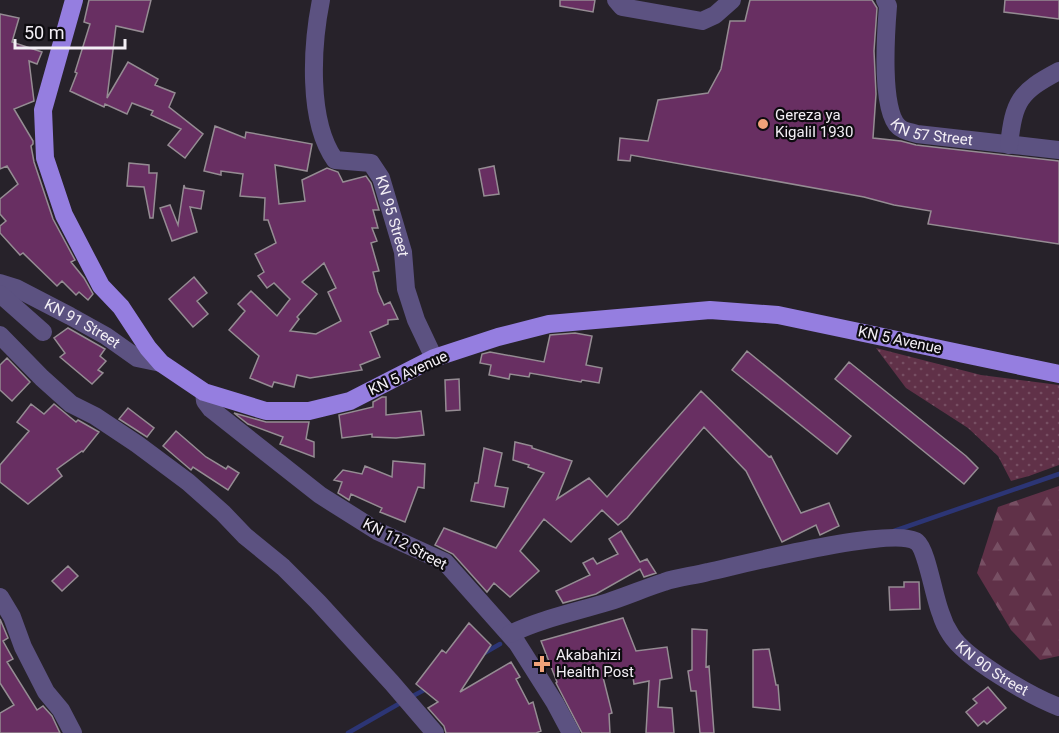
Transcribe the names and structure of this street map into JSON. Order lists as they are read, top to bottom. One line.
{"streets":{"main road":["KN 5 Avenue"],"street":["KN 57 Street","KN 95 Street","KN 91 Street","KN 112 Street","KN 90 Street"]},"crossings":[["KN 95 Street","KN 5 Avenue"],["KN 91 Street","KN 5 Avenue"],["KN 5 Avenue","KN 112 Street"],["KN 112 Street","KN 90 Street"]],"places":{"other":["Gereza ya KigaliI 1930"],"health":["Akabahizi Health Post"]},"scale_bar":"50 m"}
